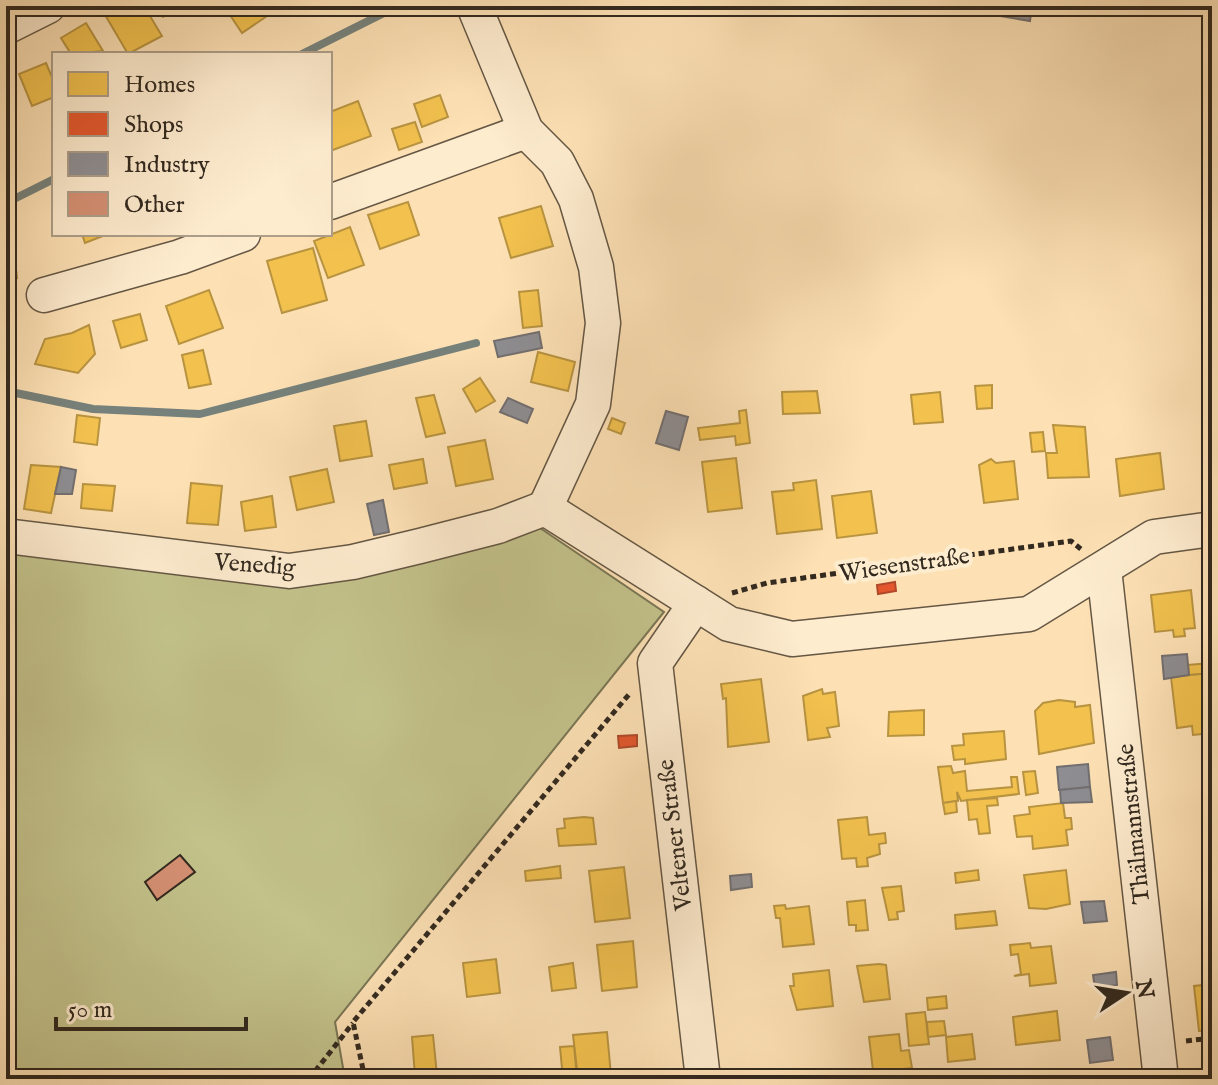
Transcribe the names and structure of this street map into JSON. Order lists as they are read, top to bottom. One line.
{"streets":{"street":["Venedig","Thälmannstraße","Veltener Straße"],"path":["Wiesenstraße"]},"crossings":[["Wiesenstraße","Thälmannstraße"]],"legend":["Homes","Shops","Industry","Other"],"scale_bar":"50 m","north":"right"}
